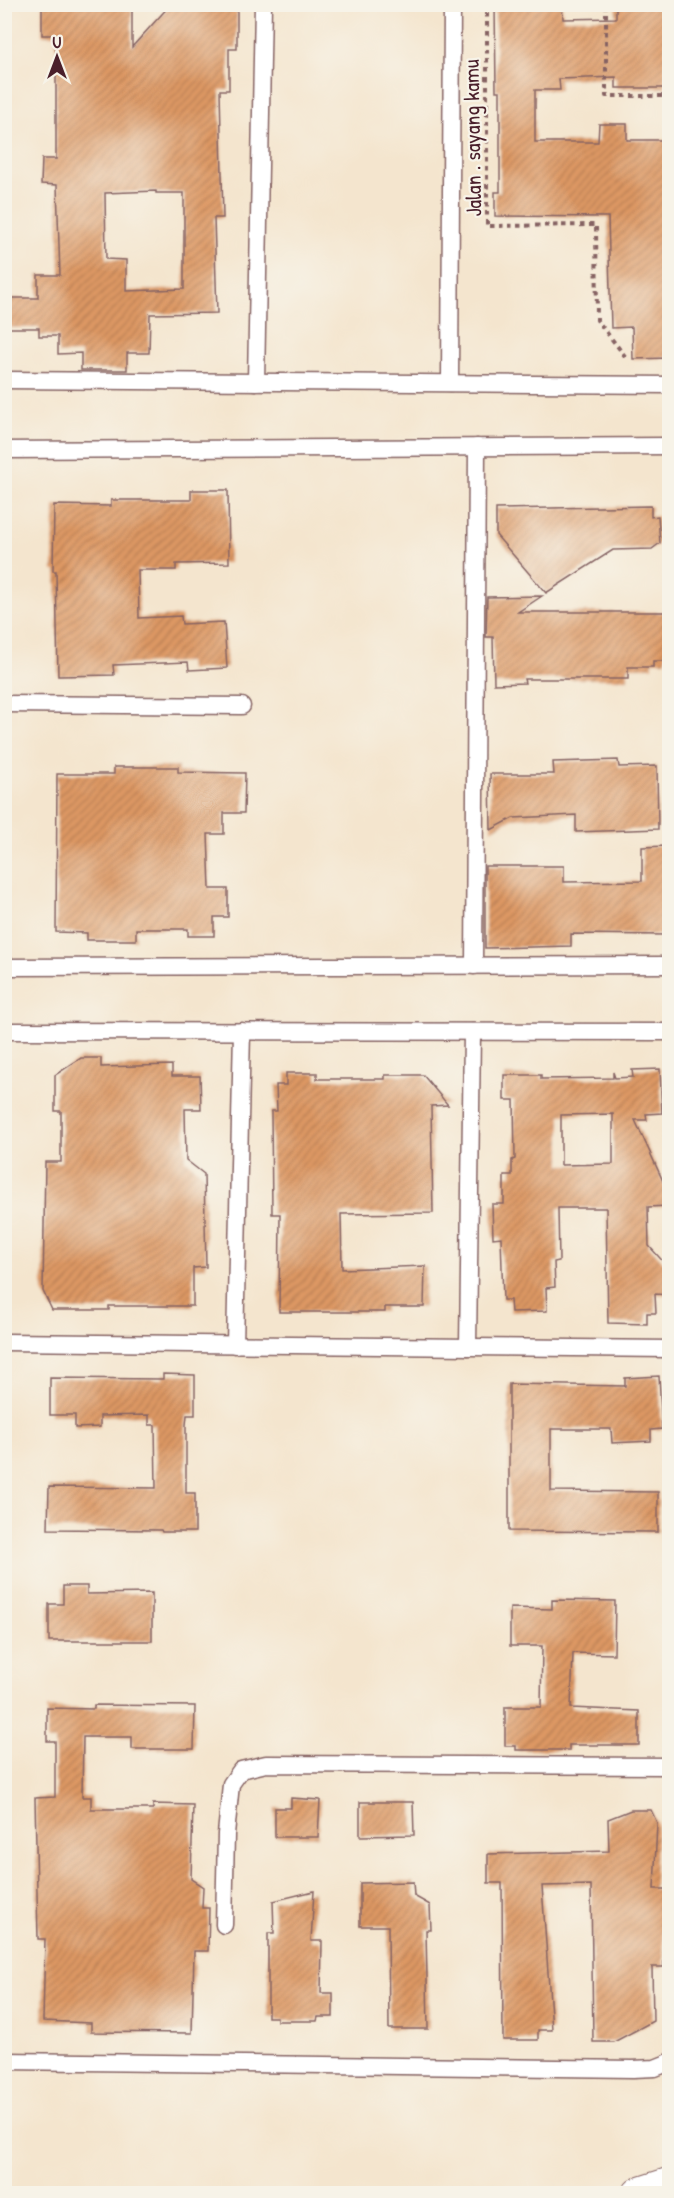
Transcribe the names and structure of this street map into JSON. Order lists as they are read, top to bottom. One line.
{"streets":{"path":["Jalan . sayang kamu"]},"north":"top"}
